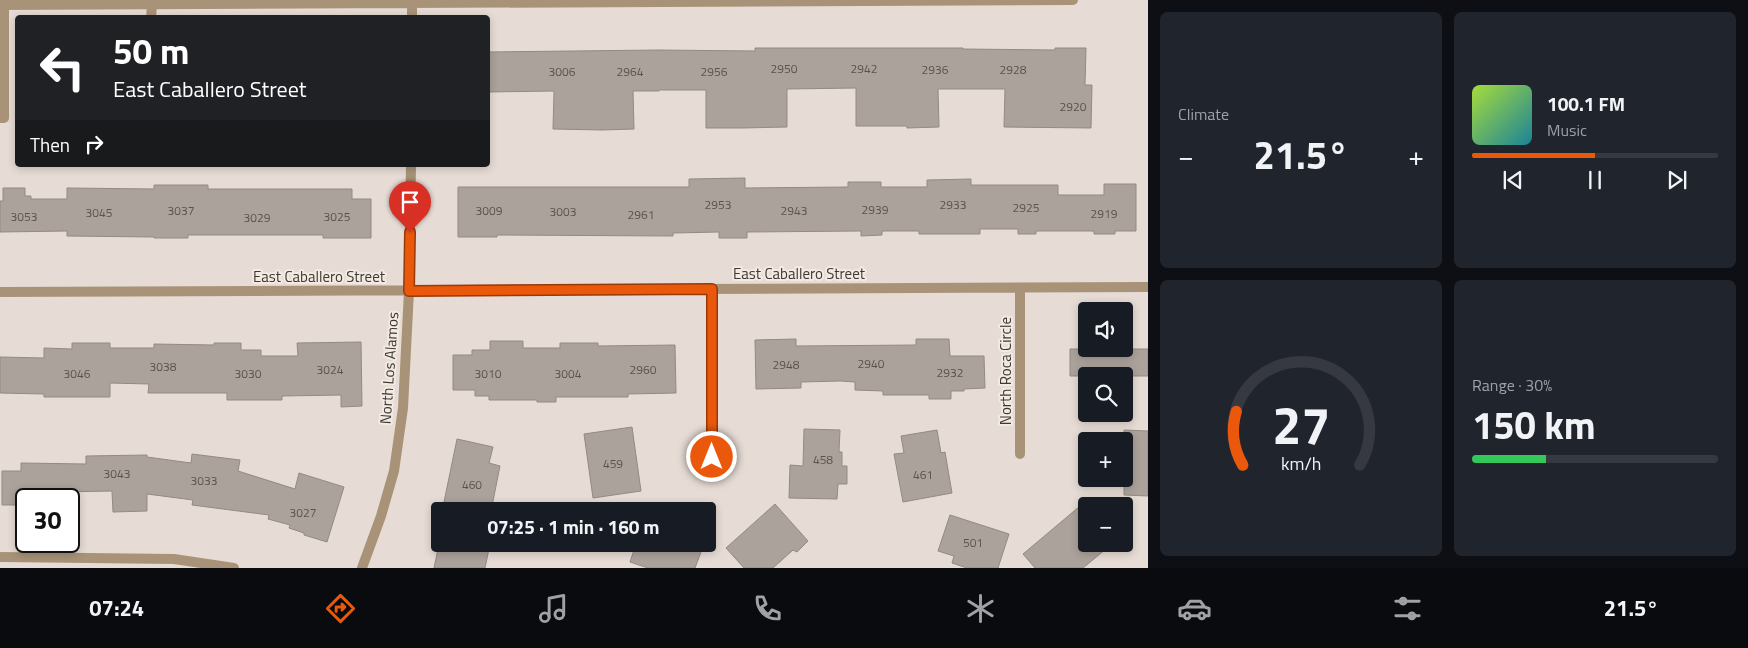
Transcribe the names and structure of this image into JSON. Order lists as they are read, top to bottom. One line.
{"streets":{"street":["East Caballero Street","North Los Alamos","North Roca Circle"]},"crossings":[["East Caballero Street","North Los Alamos"],["East Caballero Street","North Roca Circle"]],"house_numbers":["2950","2942","2936","2928","3006","2964","2956","2920","2953","2933","2925","2939","3037","3009","2943","3003","3045","2919","2961","3053","3025","3029","2940","2948","3038","3024","2960","2932","3046","3030","3010","3004","458","459","3043","461","3033","460","3027","501"],"page":{"tile":["Climate",["Range · 30%","150 km"]],"turn":["50 m","East Caballero Street"],"song":["100.1 FM","Music"],"then":"Then","heat":["−","21.5°","+"],"map_buttons":["+","−"],"limit":"30","trip":"07:25 · 1 min · 160 m","tabs":["07:24","21.5°"],"gauge":["27","km/h"]}}
